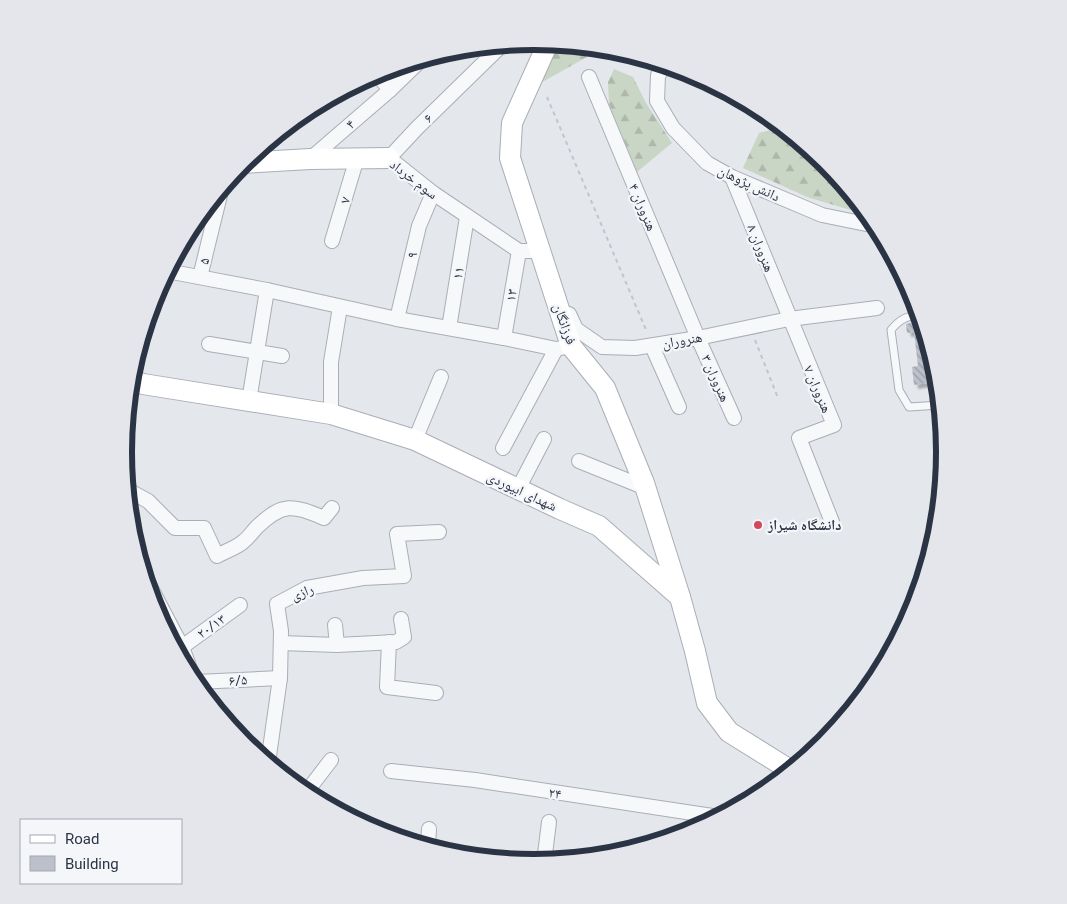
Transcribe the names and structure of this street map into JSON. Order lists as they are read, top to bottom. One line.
{"streets":{"street":["۶","۴","سوم خرداد","دانش پژوهان","۷","هنروران ۴","هنروران ۸","۹","۵","۱۱","۱۳","فرزانگان","هنروران","هنروران ۳","هنروران ۷","شهدای ابیوردی","رازی","۲۰/۱۳","۶/۵","۲۴"]},"crossings":[["۶","سوم خرداد"],["۴","سوم خرداد"],["سوم خرداد","۷"],["سوم خرداد","۹"],["سوم خرداد","۱۱"],["سوم خرداد","۱۳"],["دانش پژوهان","هنروران ۸"],["هنروران ۴","هنروران"],["هنروران ۴","هنروران ۳"],["هنروران ۸","هنروران"],["هنروران ۸","هنروران ۷"],["فرزانگان","هنروران"],["فرزانگان","شهدای ابیوردی"],["هنروران","هنروران ۳"],["هنروران","هنروران ۷"],["رازی","۶/۵"]],"places":["دانشگاه شیراز"],"legend":["Road","Building"]}
